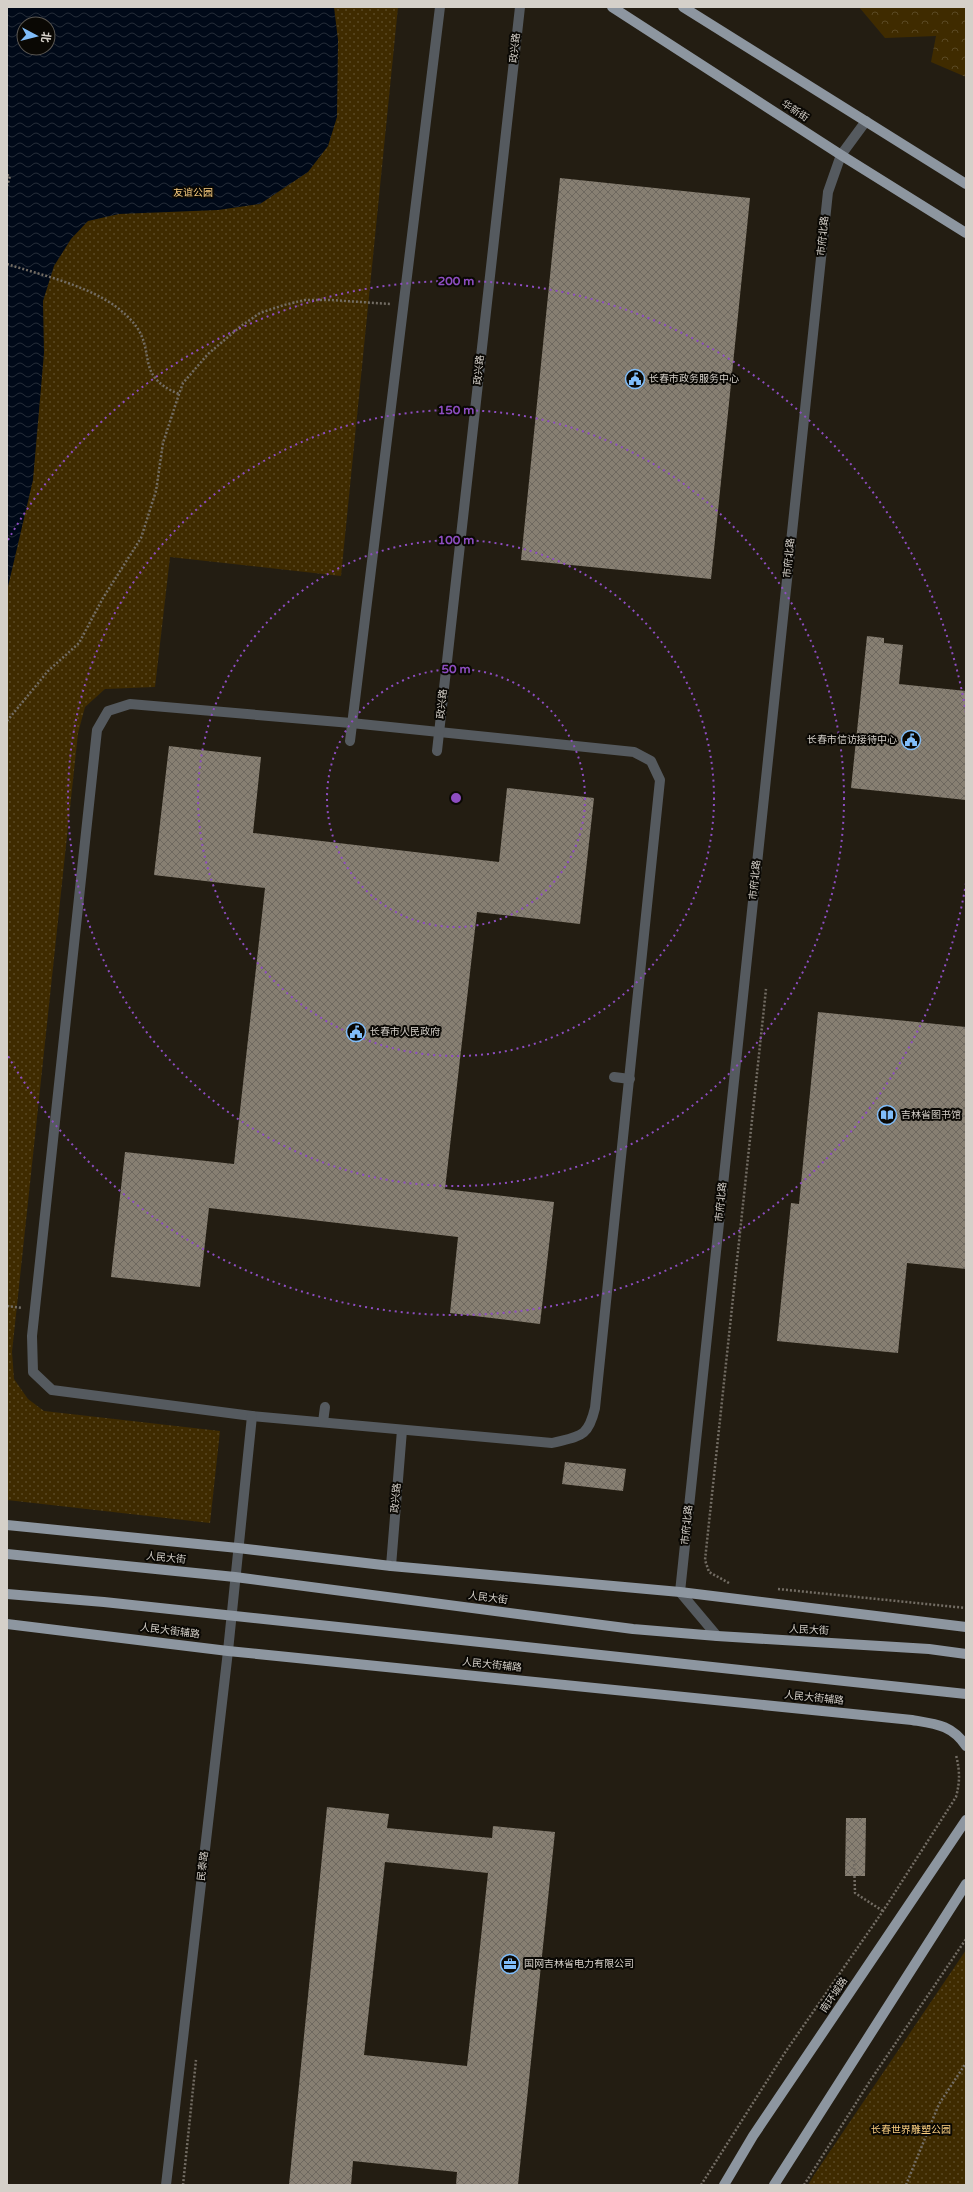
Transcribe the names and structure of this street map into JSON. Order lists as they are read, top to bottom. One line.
{"streets":{"main road":["华新街","人民大街","人民大街辅路","南环城路"],"street":["政兴路","市府北路","民泰路"]},"crossings":[["华新街","市府北路"],["人民大街","民泰路"],["人民大街辅路","民泰路"]],"parks":["友谊公园","长春世界雕塑公园"],"places":{"public building":["长春市政务服务中心","长春市信访接待中心","长春市人民政府"],"library":["吉林省图书馆"],"office":["国网吉林省电力有限公司"]},"north":"right","rings":["200 m","150 m","100 m","50 m"]}
